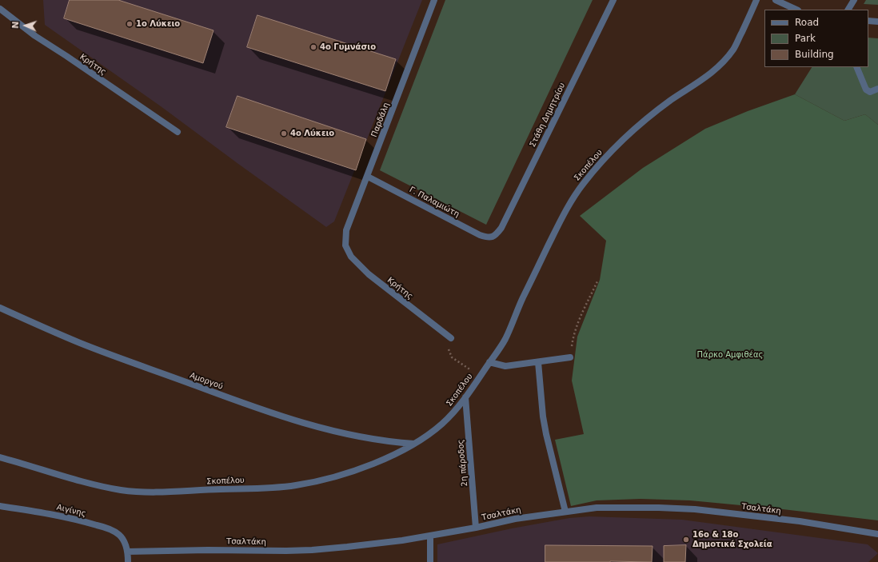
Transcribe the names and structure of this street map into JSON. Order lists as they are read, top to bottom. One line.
{"streets":{"street":["Κρήτης","Στάθη Δημητρίου","Παρδάλη","Σκοπέλου","Γ. Παλαμιώτη","Αμοργού","2η πάροδος","Τσαλτάκη","Αιγίνης"]},"crossings":[["Κρήτης","Παρδάλη"],["Στάθη Δημητρίου","Γ. Παλαμιώτη"],["Παρδάλη","Γ. Παλαμιώτη"],["Σκοπέλου","Αμοργού"],["Σκοπέλου","2η πάροδος"],["2η πάροδος","Τσαλτάκη"],["Τσαλτάκη","Αιγίνης"]],"parks":["Πάρκο Αμφιθέας"],"places":["1ο Λύκειο","4ο Γυμνάσιο","4ο Λύκειο","16ο & 18ο Δημοτικά Σχολεία"],"legend":["Road","Park","Building"],"north":"left"}
